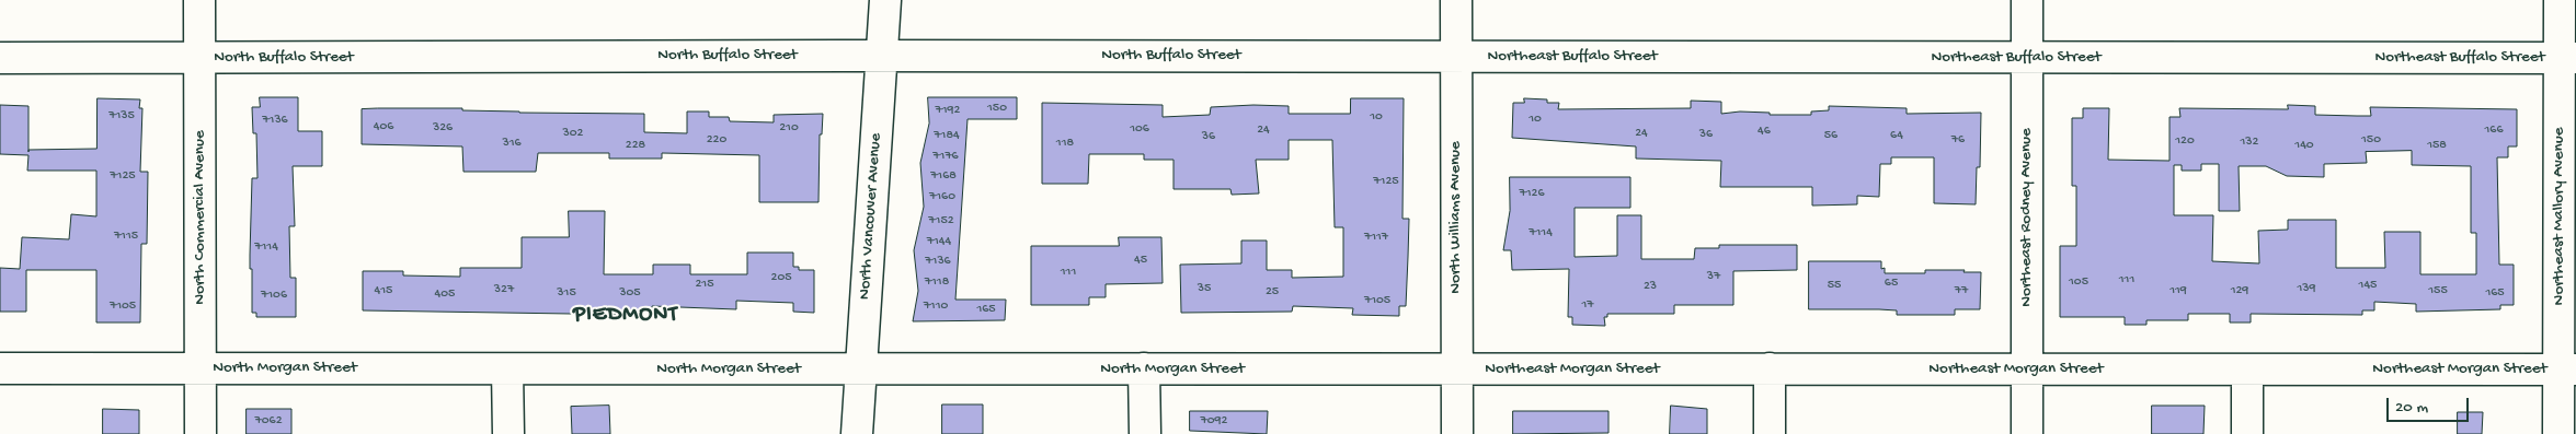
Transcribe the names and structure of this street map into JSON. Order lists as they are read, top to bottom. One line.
{"streets":{"street":["North Buffalo Street","Northeast Buffalo Street","North Vancouver Avenue","Northeast Mallory Avenue","North Commercial Avenue","North Williams Avenue","Northeast Rodney Avenue","North Morgan Street","Northeast Morgan Street"]},"crossings":[["North Buffalo Street","Northeast Buffalo Street"],["North Buffalo Street","North Vancouver Avenue"],["North Buffalo Street","North Commercial Avenue"],["North Buffalo Street","North Williams Avenue"],["Northeast Buffalo Street","Northeast Mallory Avenue"],["Northeast Buffalo Street","North Williams Avenue"],["Northeast Buffalo Street","Northeast Rodney Avenue"],["North Vancouver Avenue","North Morgan Street"],["Northeast Mallory Avenue","Northeast Morgan Street"],["North Commercial Avenue","North Morgan Street"],["North Williams Avenue","North Morgan Street"],["North Williams Avenue","Northeast Morgan Street"],["Northeast Rodney Avenue","Northeast Morgan Street"],["North Morgan Street","Northeast Morgan Street"]],"districts":["PIEDMONT"],"house_numbers":["150","7192","7135","10","10","7136","406","326","210","106","24","166","46","302","24","36","7184","56","64","36","220","76","150","120","132","316","118","228","140","158","7176","7125","7168","7125","7126","7160","7152","7114","7115","7117","7144","7114","45","7136","111","37","205","111","7118","105","65","215","55","145","23","35","139","327","415","77","119","129","155","25","315","305","165","405","7106","7105","17","7105","7110","165","7062","7092"],"scale_bar":"20 m"}
